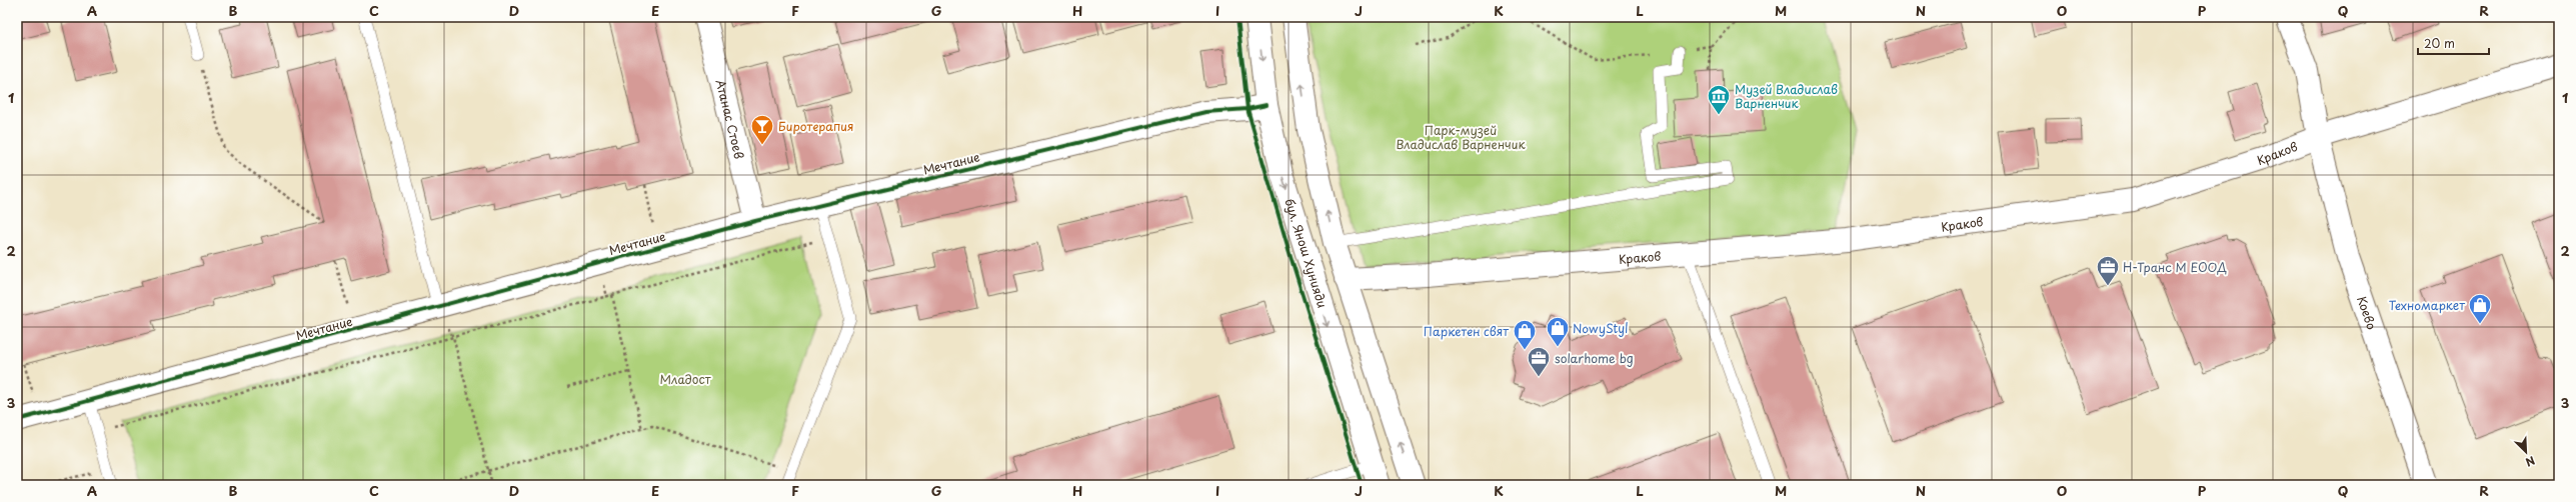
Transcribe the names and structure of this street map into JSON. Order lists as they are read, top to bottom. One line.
{"streets":{"street":["Атанас Стоев","Краков","Мечтание","бул. Янош Хунияди","Коево"]},"crossings":[["Атанас Стоев","Мечтание"],["Краков","Коево"],["Мечтание","бул. Янош Хунияди"]],"parks":["Парк-музей Владислав Варненчик","Младост"],"places":{"museum":["Музей Владислав Варненчик"],"bar":["Биротерапия"],"office":["Н-Транс М ЕООД","solarhome bg"],"shop":["Техномаркет","NowyStyl","Паркетен свят"]},"scale_bar":"20 m","north":"bottom right","grid":{"columns":["A","B","C","D","E","F","G","H","I","J","K","L","M","N","O","P","Q","R"],"rows":["1","2","3"]}}
